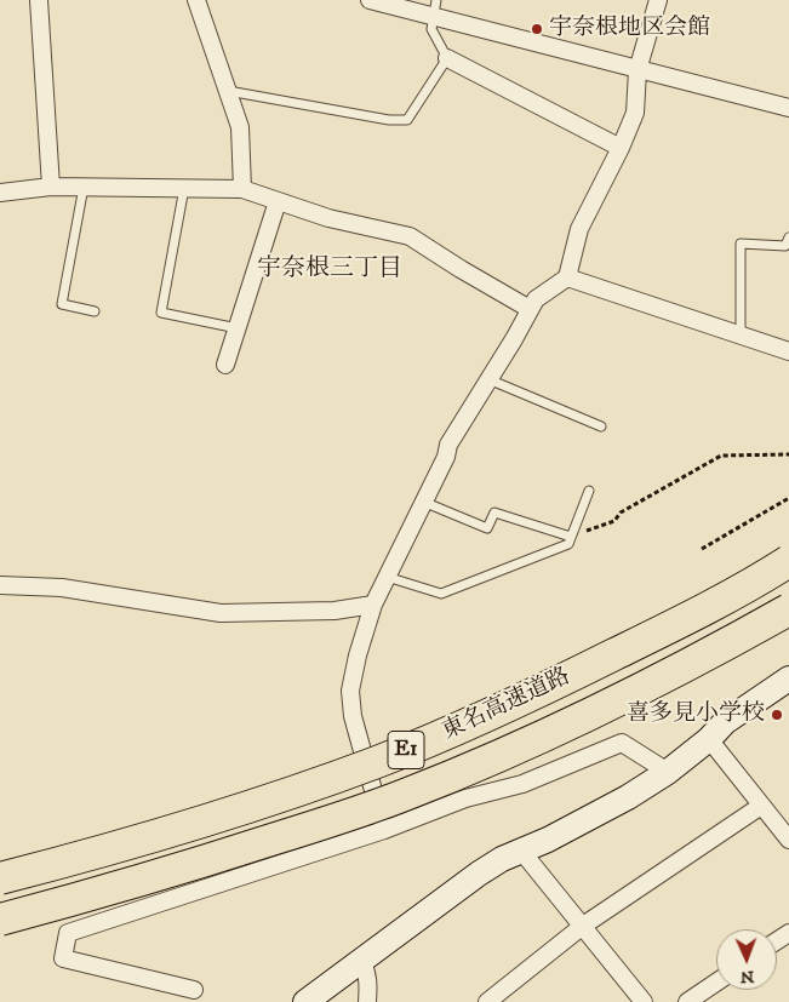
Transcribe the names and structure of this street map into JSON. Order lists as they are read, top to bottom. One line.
{"streets":{"highway":["東名高速道路","E1"]},"districts":["宇奈根三丁目"],"places":["宇奈根地区会館","喜多見小学校"],"north":"bottom"}
